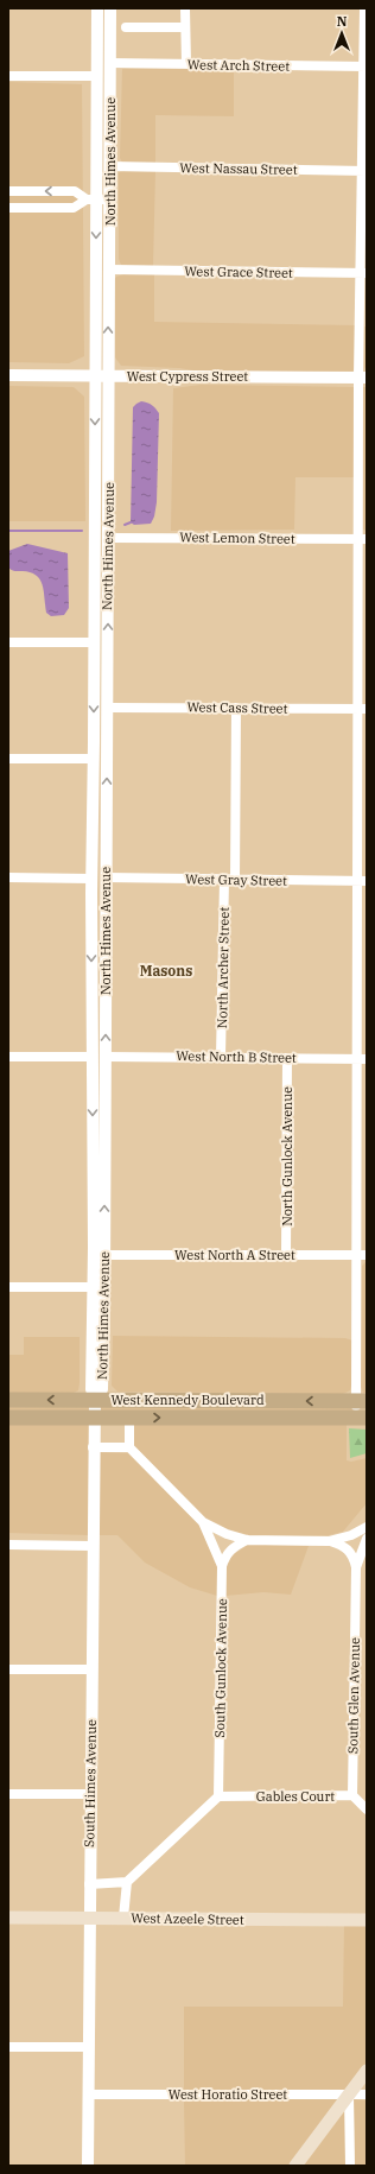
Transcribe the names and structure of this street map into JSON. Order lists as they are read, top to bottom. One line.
{"streets":{"main road":["West Kennedy Boulevard","West Azeele Street"],"street":["West Arch Street","North Himes Avenue","West Nassau Street","West Grace Street","West Cypress Street","West Lemon Street","West Cass Street","West Gray Street","North Archer Street","West North B Street","North Gunlock Avenue","West North A Street","South Gunlock Avenue","South Glen Avenue","South Himes Avenue","Gables Court","West Horatio Street"]},"crossings":[["West Arch Street","North Himes Avenue"],["North Himes Avenue","West Nassau Street"],["North Himes Avenue","West Grace Street"],["North Himes Avenue","West Cypress Street"],["North Himes Avenue","West Lemon Street"],["North Himes Avenue","West Cass Street"],["North Himes Avenue","West Gray Street"],["North Himes Avenue","West North B Street"],["North Himes Avenue","West North A Street"],["North Himes Avenue","West Kennedy Boulevard"],["North Himes Avenue","South Himes Avenue"],["West Gray Street","North Archer Street"],["North Archer Street","West North B Street"],["West North B Street","North Gunlock Avenue"],["North Gunlock Avenue","West North A Street"],["West Kennedy Boulevard","South Himes Avenue"],["South Gunlock Avenue","Gables Court"],["South Glen Avenue","Gables Court"],["South Himes Avenue","West Azeele Street"],["South Himes Avenue","West Horatio Street"]],"districts":["Masons"],"north":"top"}
